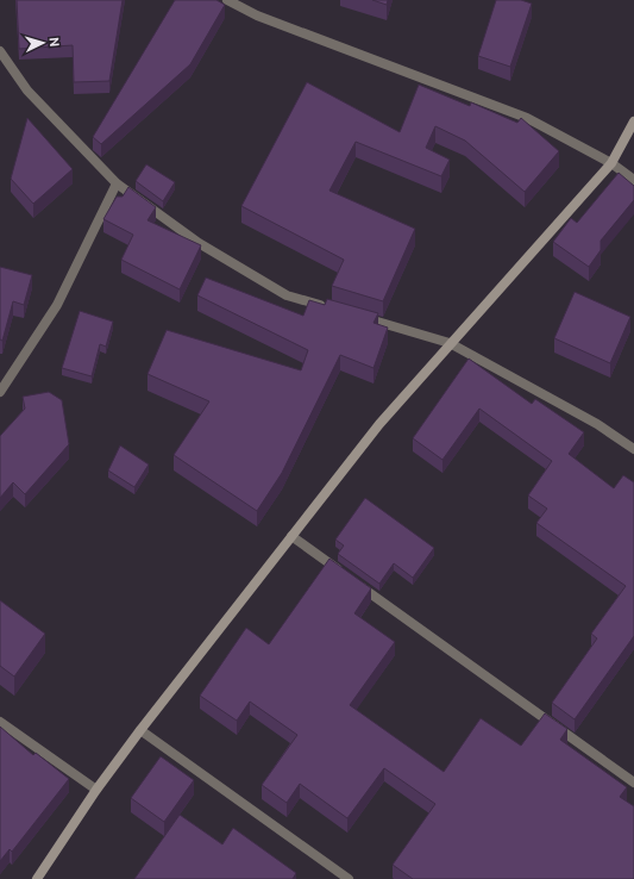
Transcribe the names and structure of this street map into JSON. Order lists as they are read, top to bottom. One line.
{"north":"right"}
